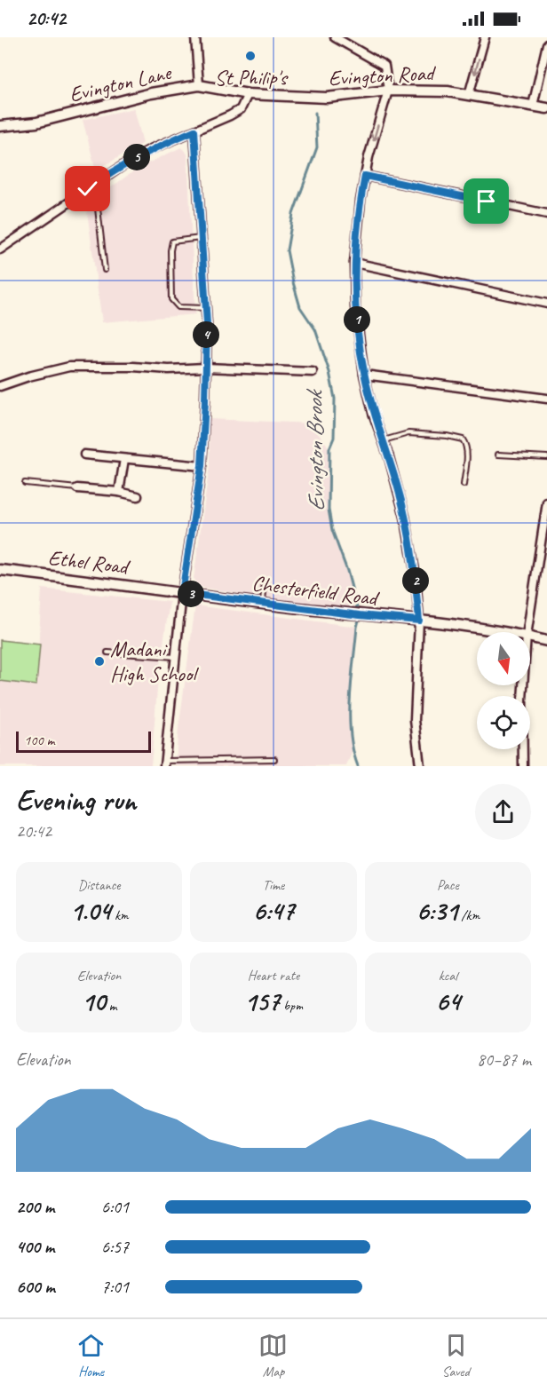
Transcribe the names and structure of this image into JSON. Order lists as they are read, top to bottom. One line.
{"streets":{"street":["Evington Road","Evington Lane","Ethel Road","Chesterfield Road"]},"crossings":[["Evington Road","Evington Lane"],["Ethel Road","Chesterfield Road"]],"water":["Evington Brook"],"places":["St Philip's","Madani High School"],"scale_bar":"100 m","north":"bottom","page":{"status":"20:42","pins":["5","1","4","2","3"],"scale":"100 m","heading":["Evening run","20:42"],"stats":[["Distance","1.04 km"],["Time","6:47"],["Pace","6:31 /km"],["Elevation","10 m"],["Heart rate","157 bpm"],["kcal","64"]],"chart":["Elevation","80–87 m"],"list":[{"name":"200 m","note":"6:01"},{"name":"400 m","note":"6:57"},{"name":"600 m","note":"7:01"}],"tabs":["Home","Map","Saved"]}}
